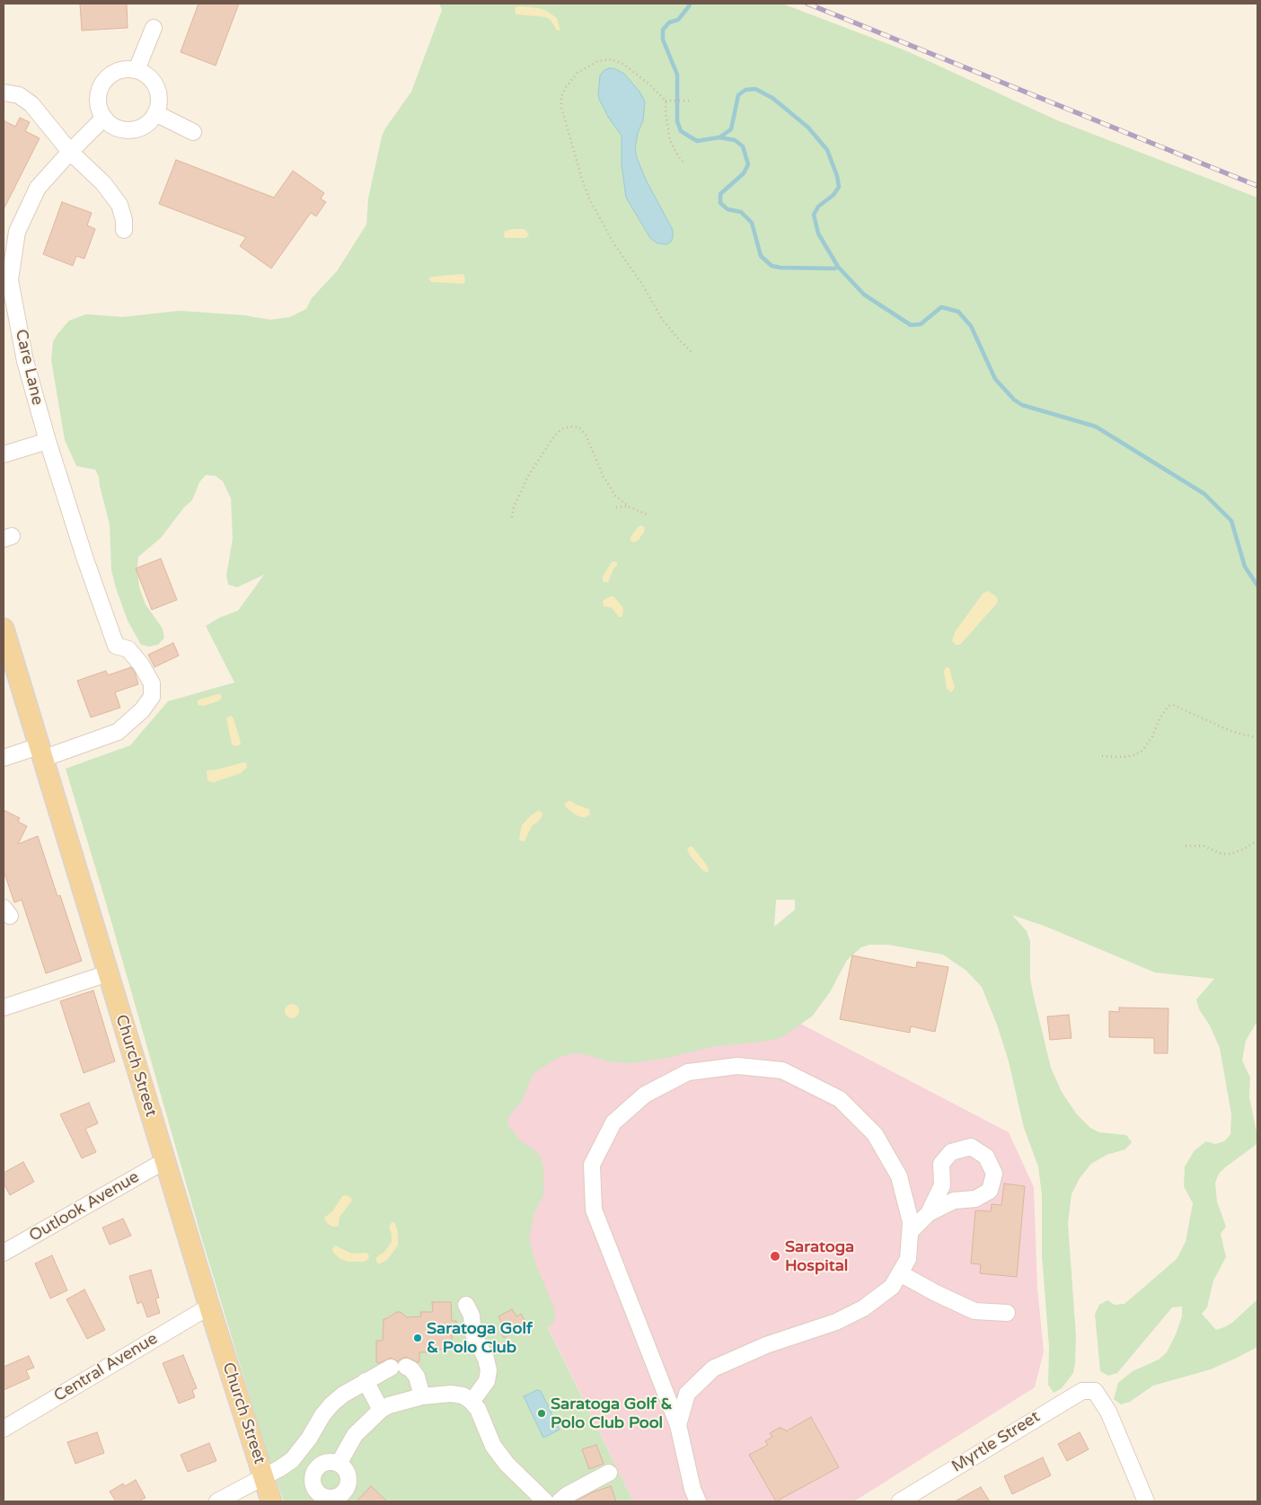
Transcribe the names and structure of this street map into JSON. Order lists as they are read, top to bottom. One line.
{"streets":{"main road":["Church Street"],"street":["Care Lane","Outlook Avenue","Central Avenue","Myrtle Street"]},"crossings":[["Care Lane","Church Street"],["Church Street","Outlook Avenue"],["Church Street","Central Avenue"]],"places":["Saratoga Hospital","Saratoga Golf & Polo Club","Saratoga Golf & Polo Club Pool"]}
